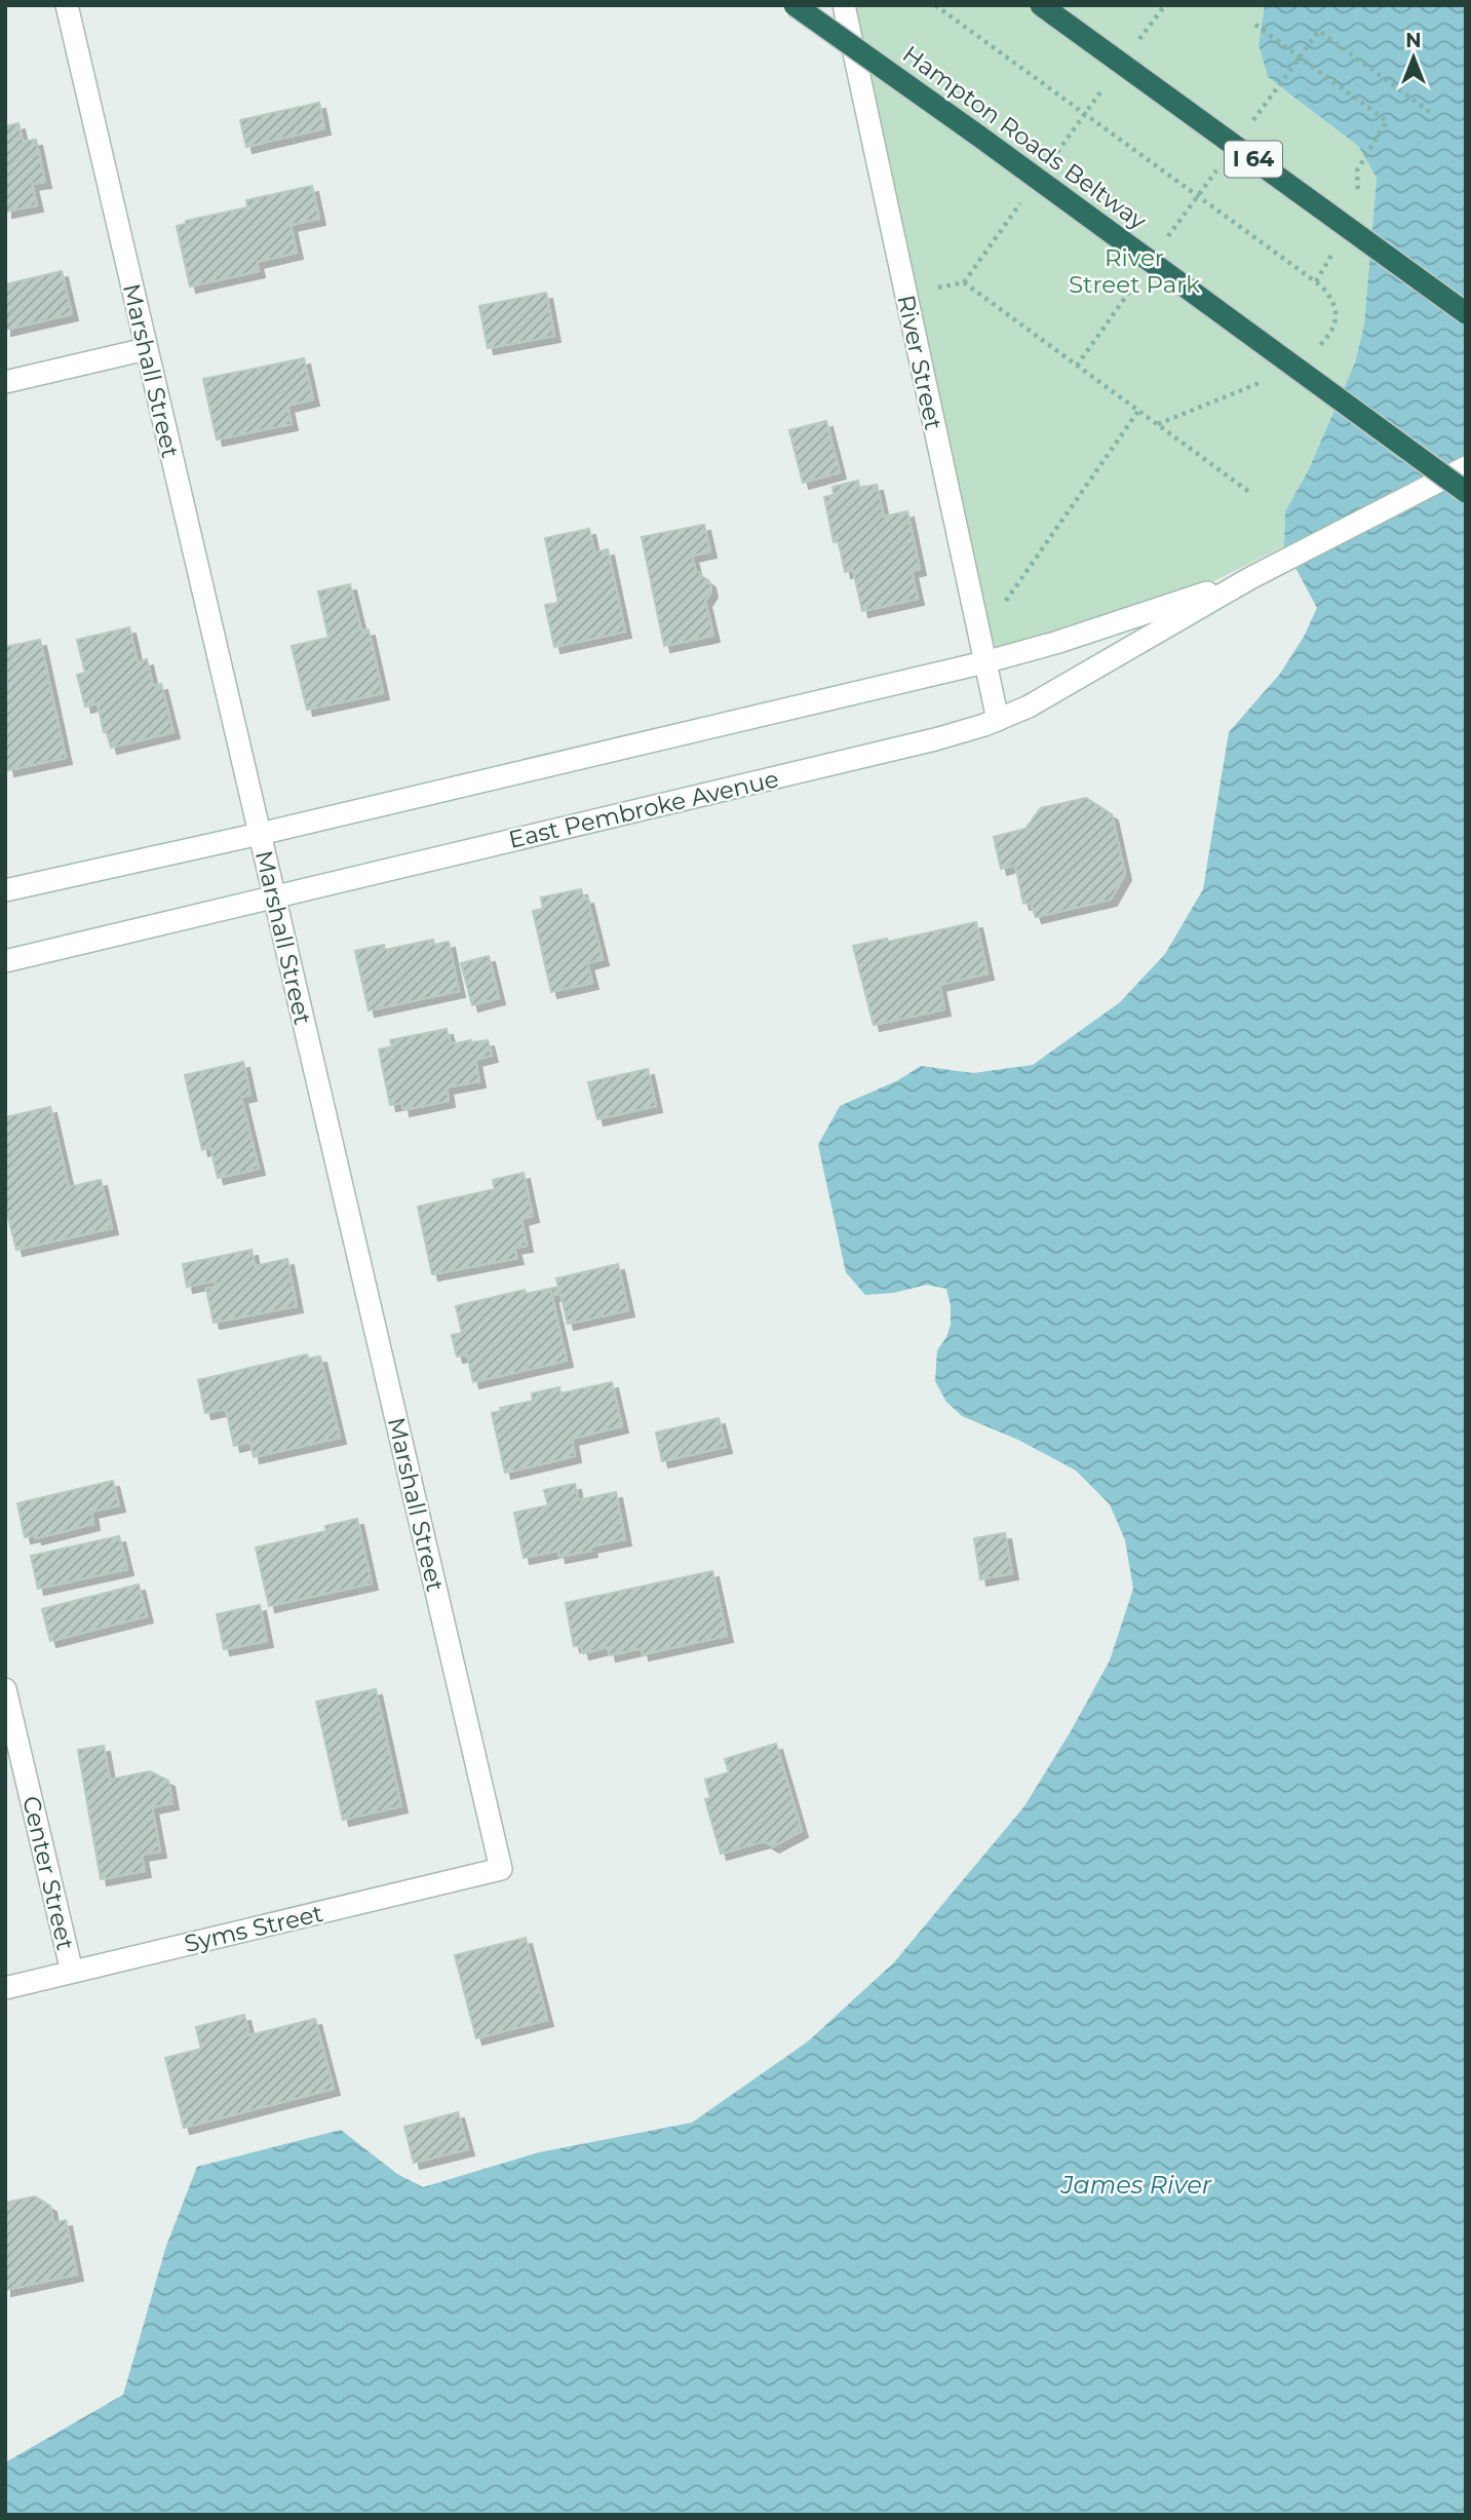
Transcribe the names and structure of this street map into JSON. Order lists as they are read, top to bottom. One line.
{"streets":{"highway":["Hampton Roads Beltway","I 64"],"street":["River Street","Marshall Street","East Pembroke Avenue","Center Street","Syms Street"]},"crossings":[["River Street","East Pembroke Avenue"],["Marshall Street","East Pembroke Avenue"],["Marshall Street","Syms Street"],["Center Street","Syms Street"]],"water":["James River"],"parks":["River Street Park"],"north":"top"}
